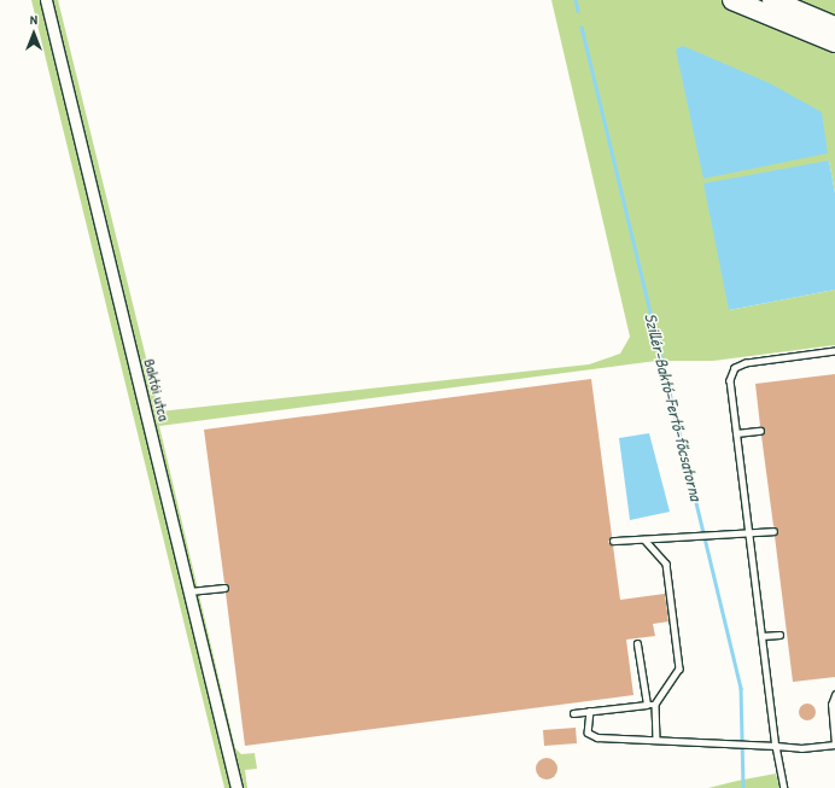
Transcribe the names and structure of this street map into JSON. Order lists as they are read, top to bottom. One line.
{"streets":{"street":["Baktói utca"]},"water":["Szillér-Baktó-Fertő-főcsatorna"],"north":"top"}
